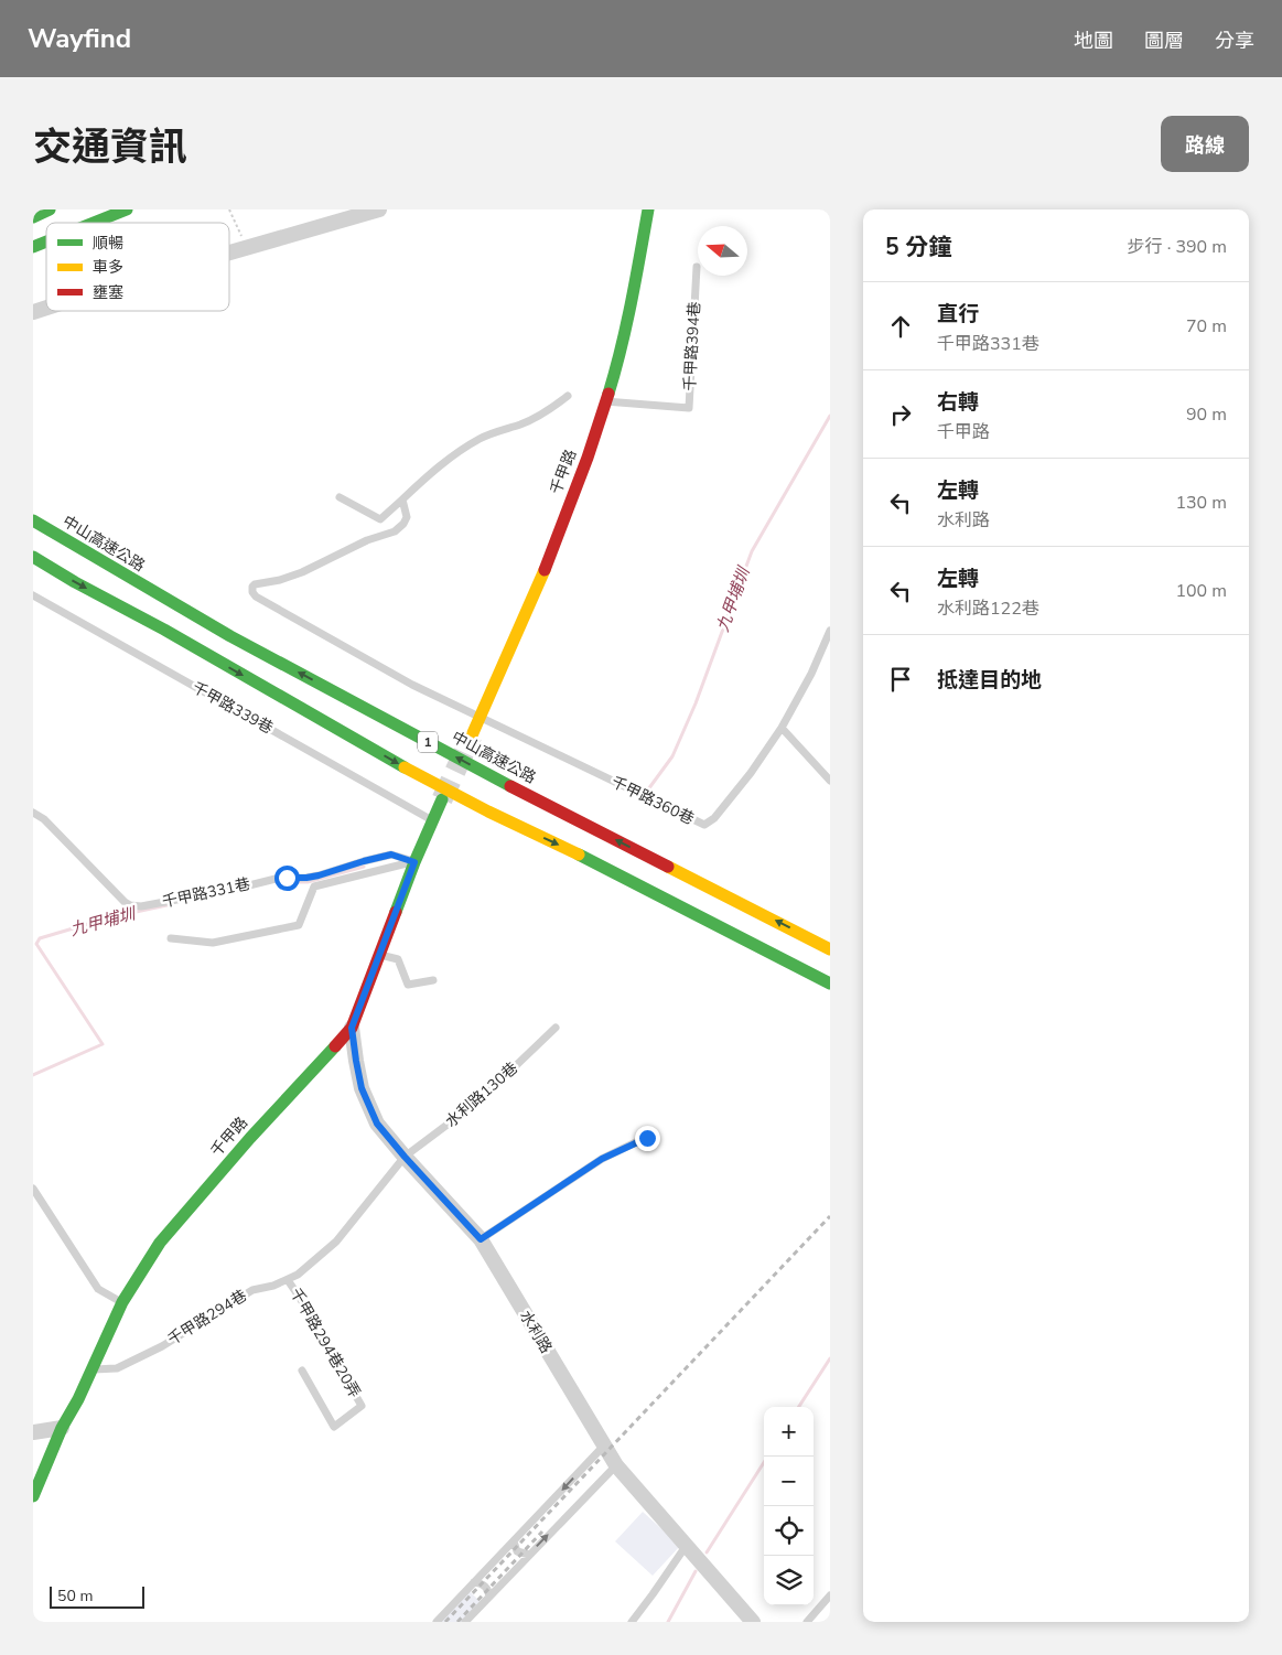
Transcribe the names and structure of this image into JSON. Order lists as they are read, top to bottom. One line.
{"streets":{"main road":["千甲路","中山高速公路","1"],"street":["水利路"],"lane":["千甲路394巷","千甲路339巷","千甲路360巷","千甲路331巷","水利路130巷","千甲路294巷","千甲路294巷20弄"]},"crossings":[["千甲路394巷","千甲路"],["千甲路","千甲路339巷"],["千甲路","千甲路360巷"],["千甲路","千甲路331巷"],["千甲路","千甲路294巷"],["千甲路","水利路"],["水利路130巷","千甲路294巷"],["水利路130巷","水利路"],["千甲路294巷","水利路"],["千甲路294巷","千甲路294巷20弄"]],"water":["九甲埔圳"],"legend":["順暢","車多","壅塞"],"scale_bar":"50 m","north":"left","page":{"header":"Wayfind","nav":["地圖","圖層","分享"],"title":"交通資訊","buttons":"路線","heading":["5 分鐘","步行 · 390 m"],"list":[["直行","千甲路331巷","70 m"],["右轉","千甲路","90 m"],["左轉","水利路","130 m"],["左轉","水利路122巷","100 m"],"抵達目的地"],"map_buttons":["+","−"],"scale":"50 m"}}
